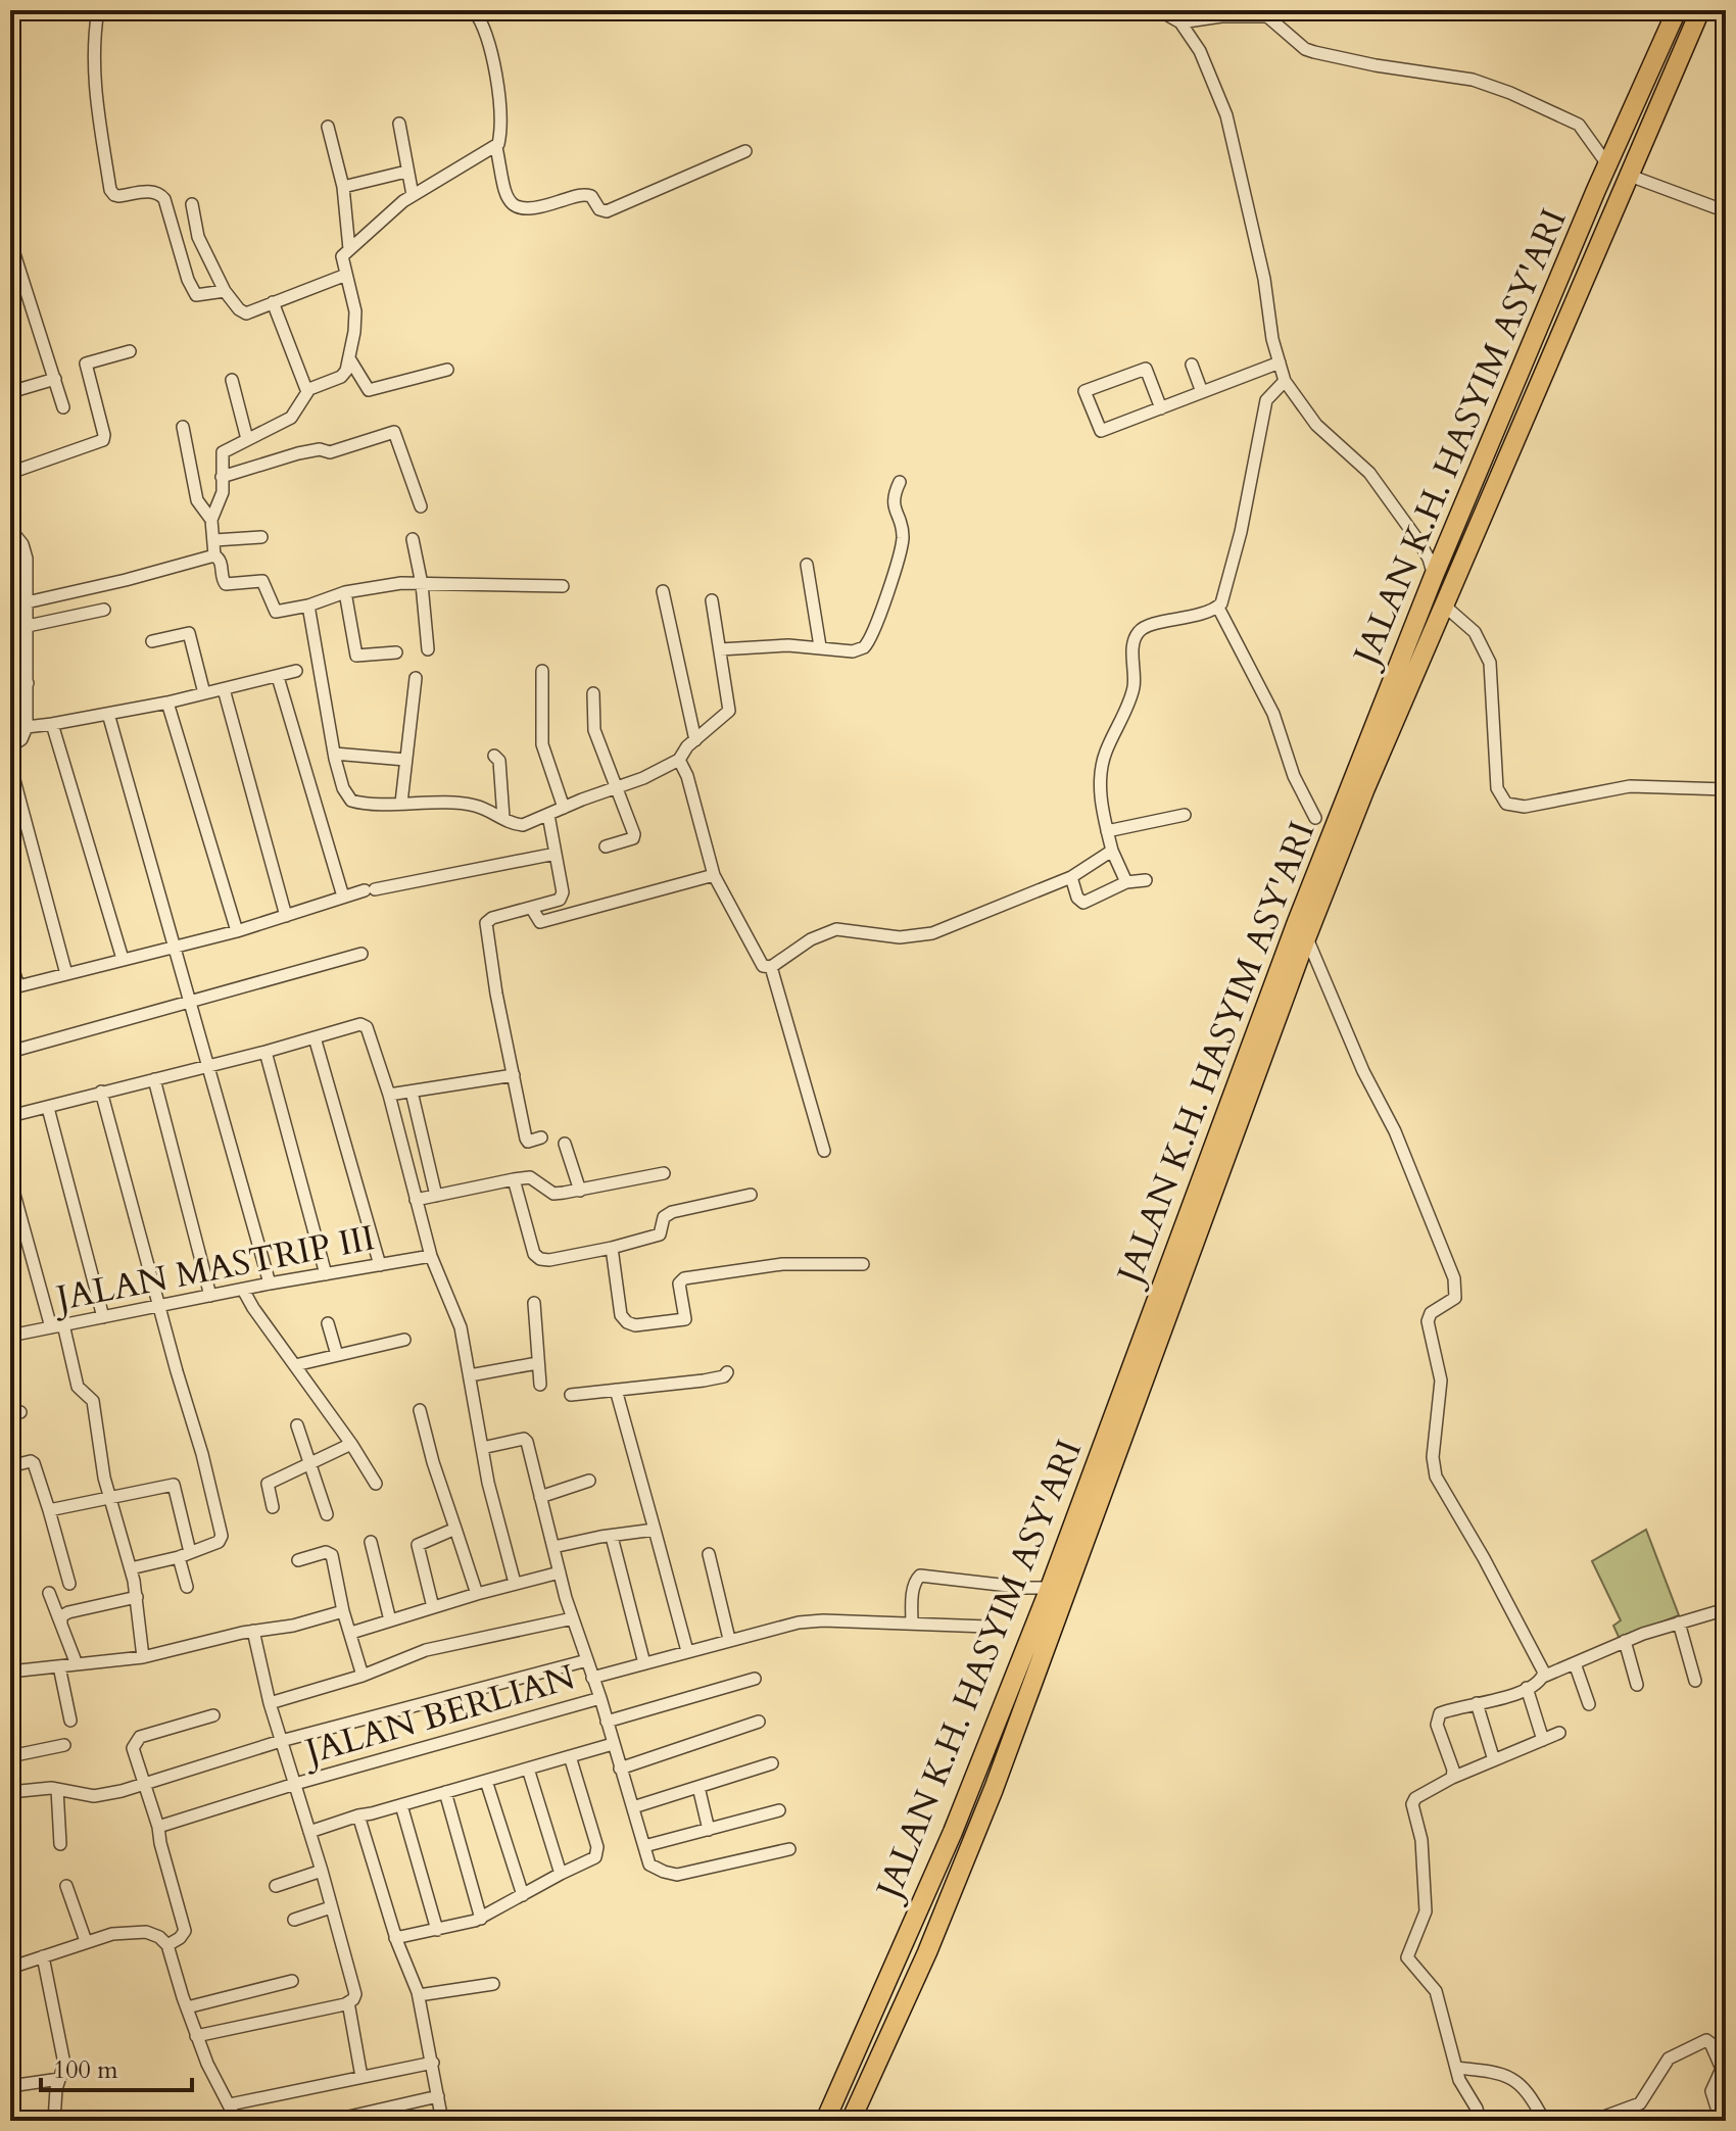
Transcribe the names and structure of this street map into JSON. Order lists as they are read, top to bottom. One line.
{"streets":{"highway":["JALAN K.H. HASYIM ASY'ARI"],"street":["JALAN MASTRIP III","JALAN BERLIAN"]},"scale_bar":"100 m"}
